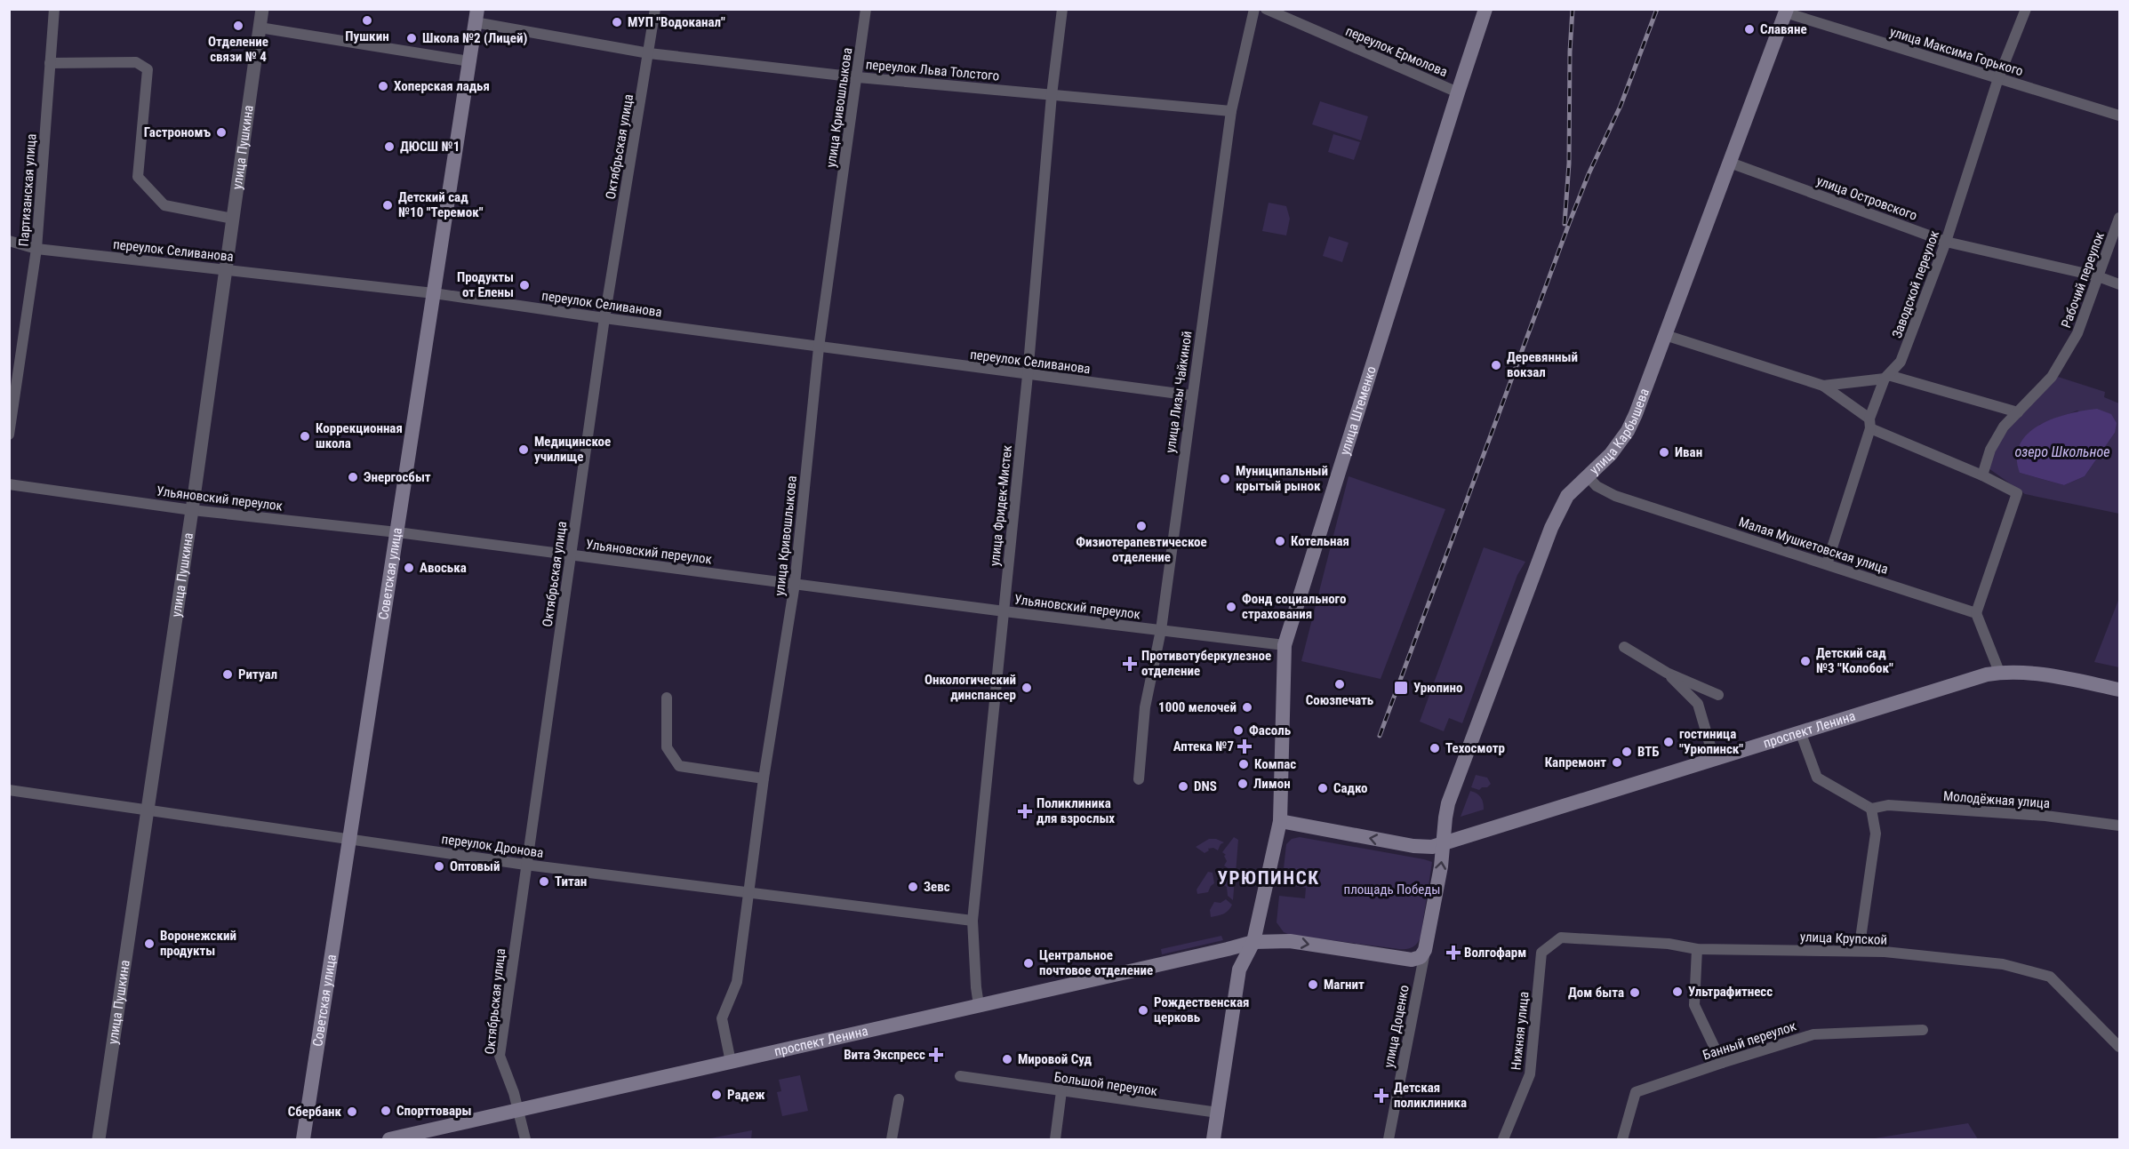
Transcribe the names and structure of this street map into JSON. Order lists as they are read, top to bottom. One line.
{"streets":{"main road":["улица Штеменко","улица Карбышева","Советская улица","проспект Ленина"],"street":["переулок Ермолова","улица Максима Горького","переулок Льва Толстого","улица Кривошлыкова","Октябрьская улица","улица Пушкина","Партизанская улица","улица Островского","переулок Селиванова","Рабочий переулок","Заводской переулок","улица Лизы Чайкиной","Ульяновский переулок","улица Фридек-Мистек","Малая Мушкетовская улица","Молодёжная улица","переулок Дронова","улица Крупской","улица Доценко","Нижняя улица","Банный переулок","Большой переулок"]},"crossings":[["переулок Ермолова","улица Штеменко"],["улица Максима Горького","Заводской переулок"],["улица Максима Горького","улица Карбышева"],["переулок Льва Толстого","улица Кривошлыкова"],["переулок Льва Толстого","Октябрьская улица"],["переулок Льва Толстого","улица Лизы Чайкиной"],["переулок Льва Толстого","улица Фридек-Мистек"],["переулок Льва Толстого","Советская улица"],["улица Кривошлыкова","переулок Селиванова"],["улица Кривошлыкова","Ульяновский переулок"],["улица Кривошлыкова","проспект Ленина"],["улица Кривошлыкова","переулок Дронова"],["Октябрьская улица","переулок Селиванова"],["Октябрьская улица","Ульяновский переулок"],["Октябрьская улица","проспект Ленина"],["Октябрьская улица","переулок Дронова"],["улица Пушкина","переулок Селиванова"],["улица Пушкина","Ульяновский переулок"],["улица Пушкина","переулок Дронова"],["Партизанская улица","переулок Селиванова"],["улица Островского","Рабочий переулок"],["улица Островского","Заводской переулок"],["улица Островского","улица Карбышева"],["переулок Селиванова","улица Лизы Чайкиной"],["переулок Селиванова","улица Фридек-Мистек"],["переулок Селиванова","Советская улица"],["Заводской переулок","Малая Мушкетовская улица"],["улица Лизы Чайкиной","Ульяновский переулок"],["улица Штеменко","Ульяновский переулок"],["улица Карбышева","Малая Мушкетовская улица"],["улица Карбышева","проспект Ленина"],["Ульяновский переулок","улица Фридек-Мистек"],["Ульяновский переулок","Советская улица"],["улица Фридек-Мистек","проспект Ленина"],["улица Фридек-Мистек","переулок Дронова"],["Советская улица","переулок Дронова"],["улица Крупской","Нижняя улица"]],"districts":["УРЮПИНСК"],"water":["озеро Школьное"],"parks":["площадь Победы"],"places":{"other":["Пушкин","МУП \"Водоканал\"","Отделение связи № 4","Славяне","Школа №2 (Лицей)","Хоперская ладья","Гастрономъ","ДЮСШ №1","Детский сад №10 \"Теремок\"","Продукты от Елены","Деревянный вокзал","Коррекционная школа","Медицинское училище","Иван","Энергосбыт","Муниципальный крытый рынок","Физиотерапевтическое отделение","Котельная","Авоська","Фонд социального страхования","Детский сад №3 \"Колобок\"","Ритуал","Союзпечать","Онкологический динспансер","1000 мелочей","Фасоль","гостиница \"Урюпинск\"","Техосмотр","ВТБ","Капремонт","Компас","Лимон","DNS","Садко","Оптовый","Титан","Зевс","Воронежский продукты","Центральное почтовое отделение","Магнит","Ультрафитнесс","Дом быта","Рождественская церковь","Мировой Суд","Радеж","Спорттовары","Сбербанк"],"health":["Противотуберкулезное отделение","Аптека №7","Поликлиника для взрослых","Волгофарм","Вита Экспресс","Детская поликлиника"],"transit":["Урюпино"]}}
